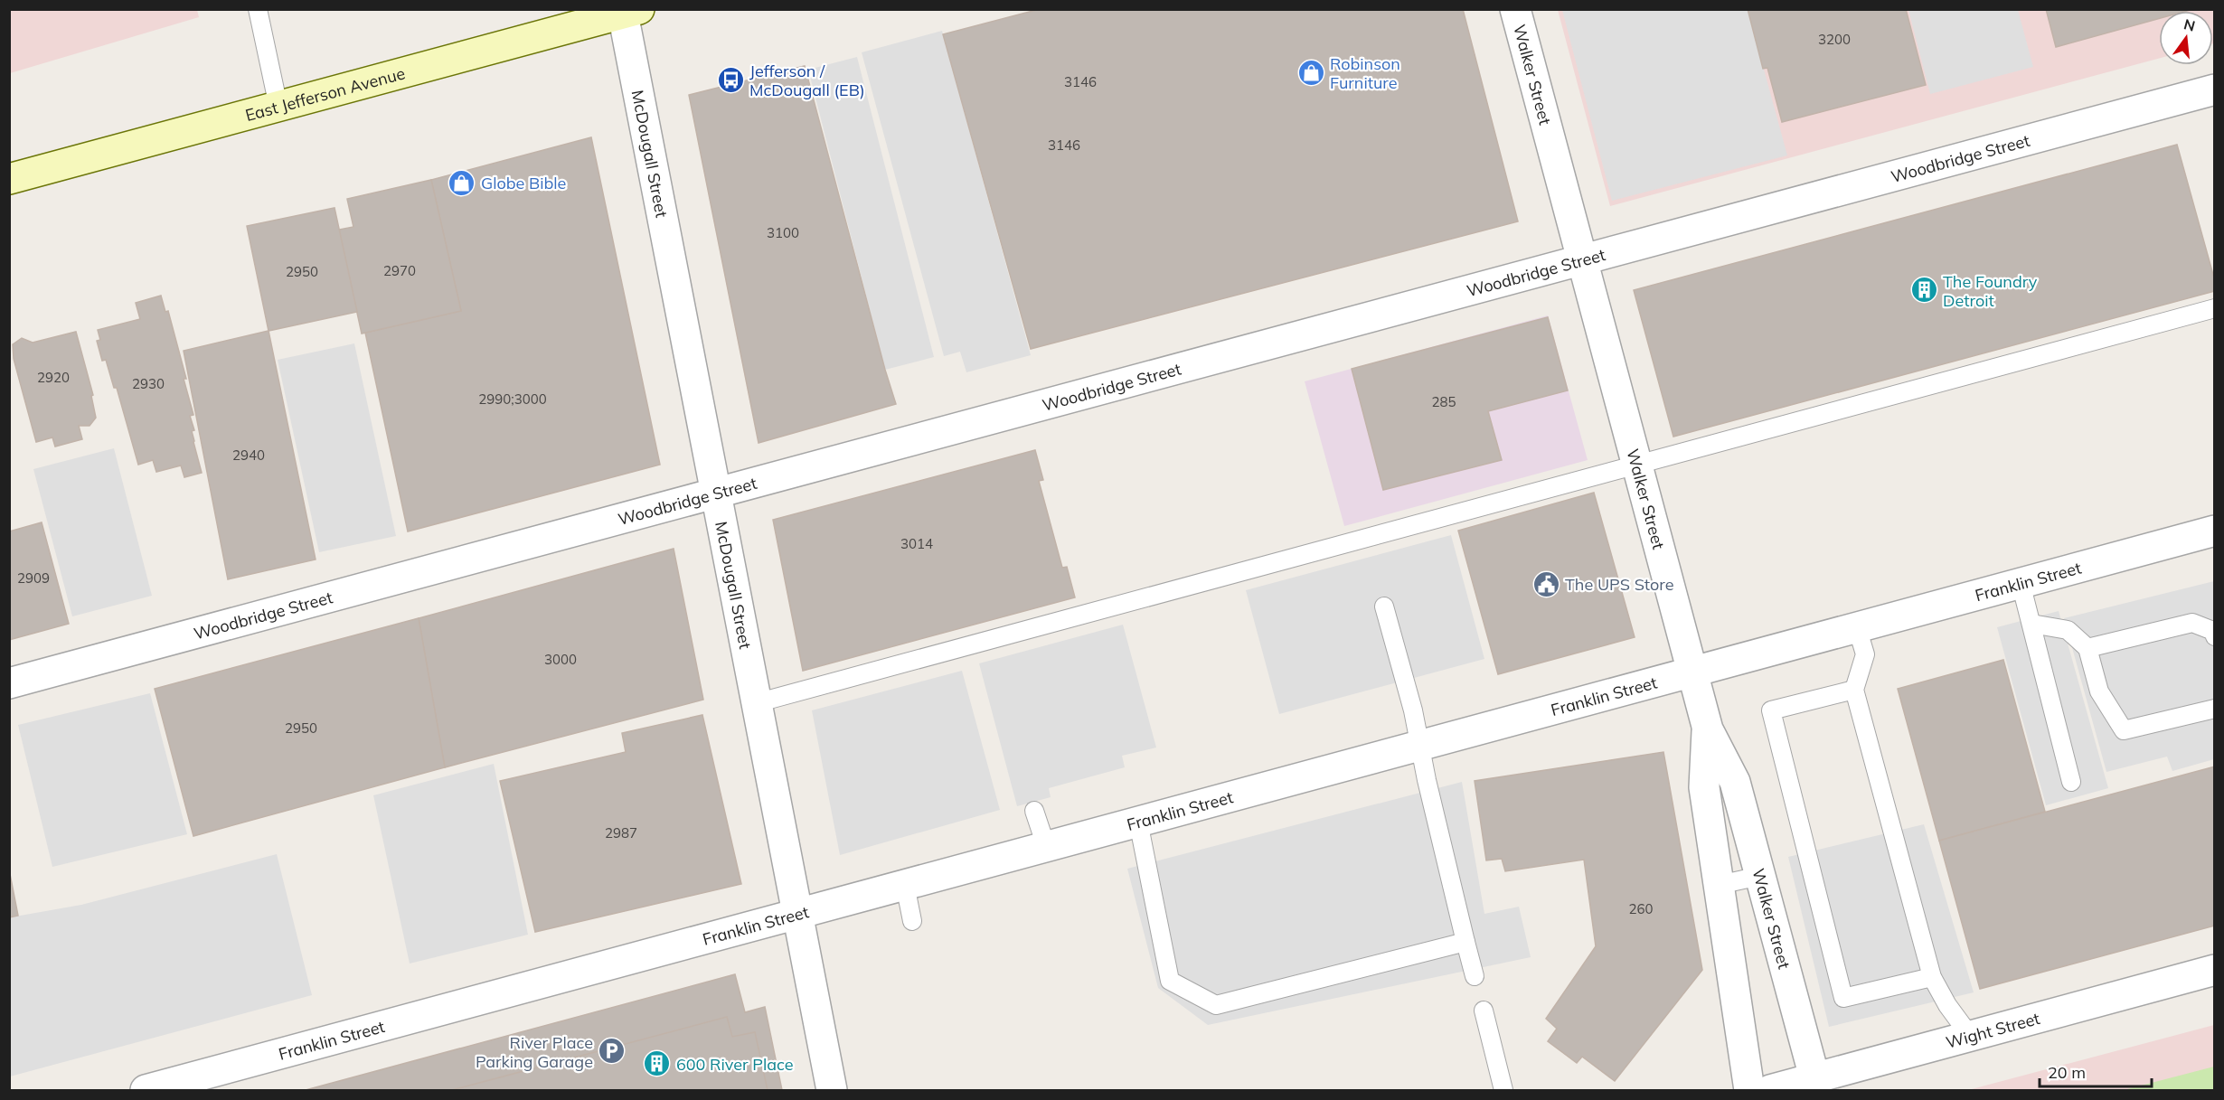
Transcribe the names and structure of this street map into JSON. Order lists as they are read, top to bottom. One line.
{"streets":{"main road":["East Jefferson Avenue"],"street":["Walker Street","McDougall Street","Woodbridge Street","Franklin Street","Wight Street"]},"crossings":[["Walker Street","Woodbridge Street"],["Walker Street","Franklin Street"],["Walker Street","Wight Street"],["East Jefferson Avenue","McDougall Street"],["McDougall Street","Woodbridge Street"],["McDougall Street","Franklin Street"]],"places":{"shop":["Robinson Furniture","Globe Bible"],"bus stop":["Jefferson / McDougall (EB)"],"building":["The Foundry Detroit","600 River Place"],"public building":["The UPS Store"],"parking":["River Place Parking Garage"]},"house_numbers":["3200","3146","3146","3100","2970","2950","2920","2930","2990;3000","285","2940","3014","2909","3000","2950","2987","260"],"scale_bar":"20 m","north":"top"}
